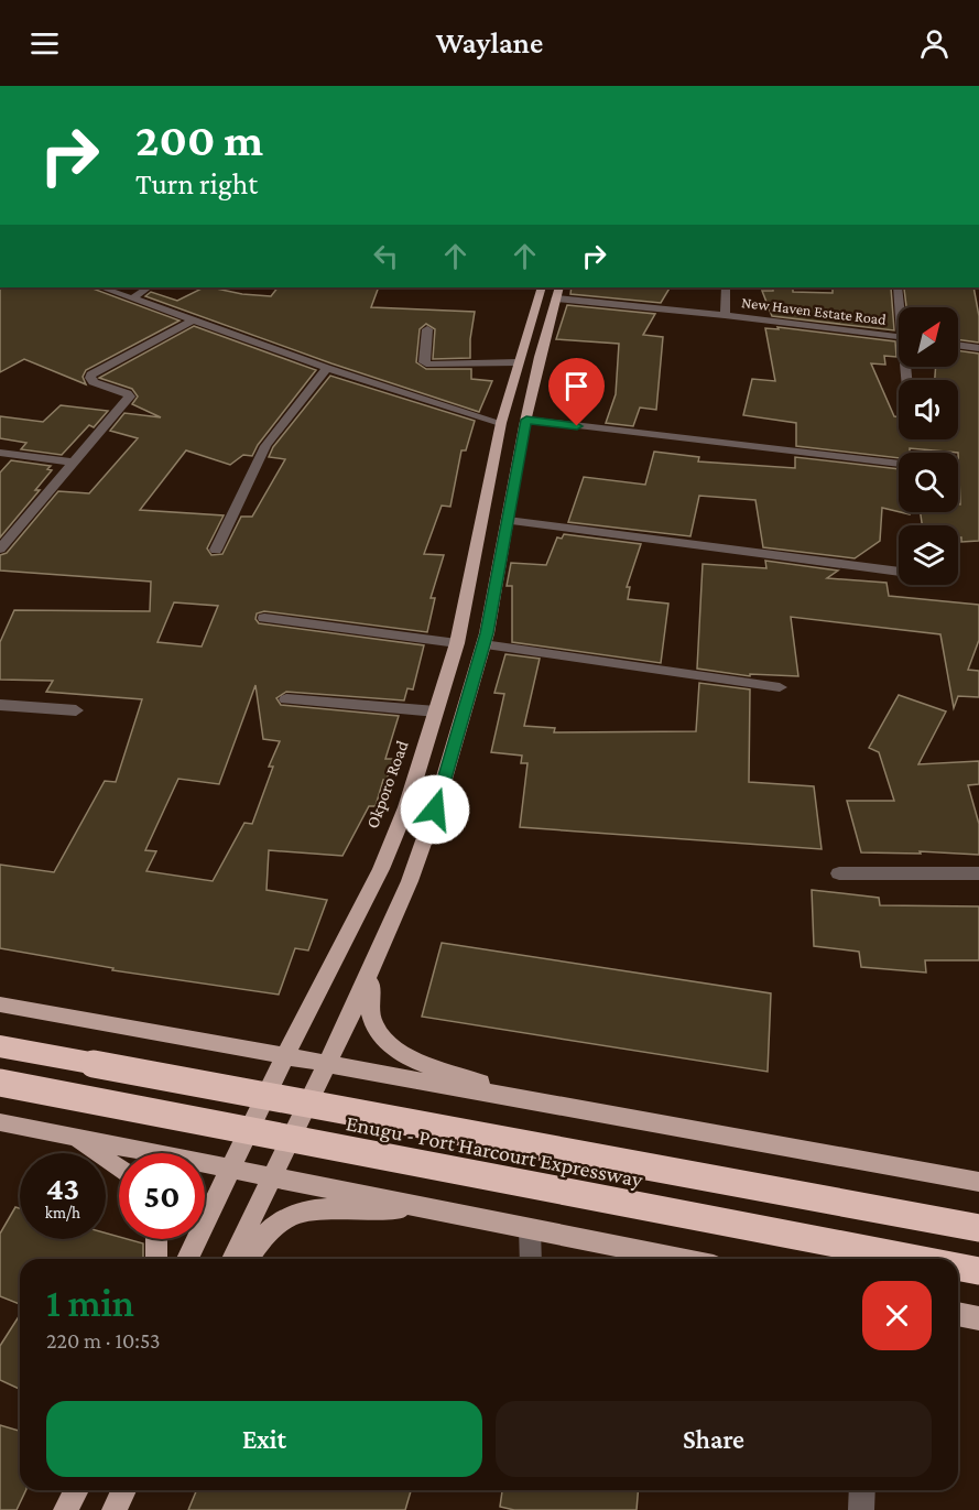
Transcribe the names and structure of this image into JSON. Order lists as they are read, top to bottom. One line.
{"streets":{"highway":["Enugu - Port Harcourt Expressway"],"main road":["Okporo Road"],"street":["New Haven Estate Road"]},"north":"top right","page":{"header":"Waylane","turn":["200 m","Turn right"],"speed":"43 km/h","limit":"50","heading":["1 min","220 m · 10:53"],"buttons":["Exit","Share"]}}
